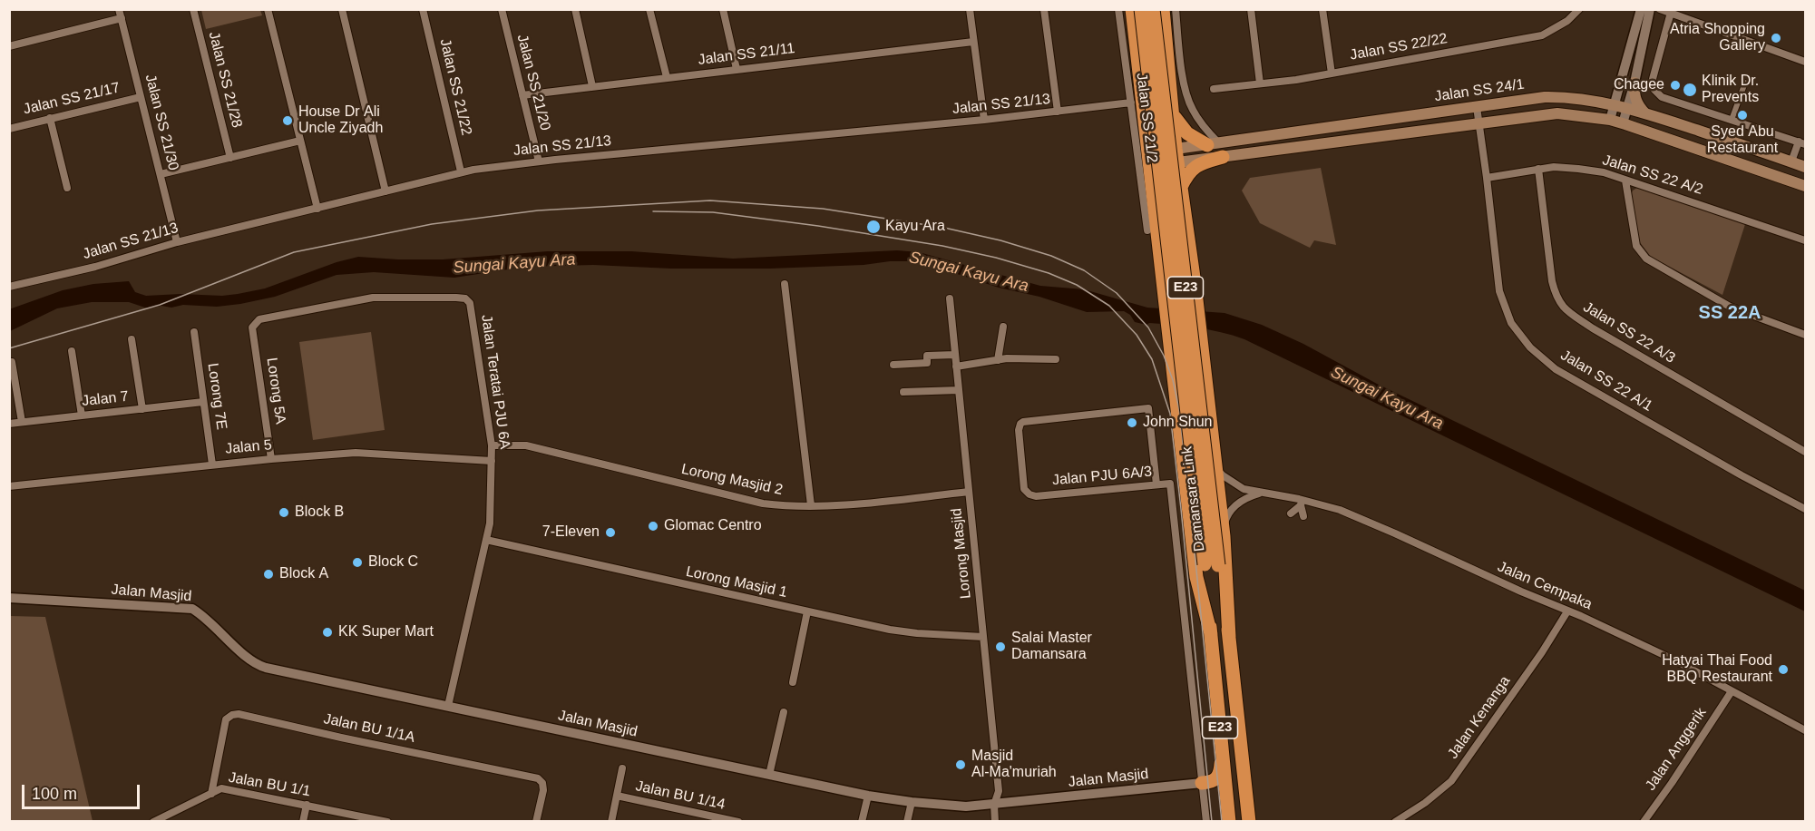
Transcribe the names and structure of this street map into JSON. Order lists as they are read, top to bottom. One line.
{"streets":{"highway":["E23","Damansara Link"],"main road":["Jalan SS 24/1"],"street":["Jalan SS 22/22","Jalan SS 21/11","Jalan SS 21/28","Jalan SS 21/20","Jalan SS 21/22","Jalan SS 21/17","Jalan SS 21/13","Jalan SS 21/2","Jalan SS 21/30","Jalan SS 22 A/2","Jalan SS 22 A/3","Jalan SS 22 A/1","Jalan Teratai PJU 6A","Lorong 5A","Lorong 7E","Jalan 7","Jalan 5","Jalan PJU 6A/3","Lorong Masjid 2","Lorong Masjid","Lorong Masjid 1","Jalan Cempaka","Jalan Masjid","Jalan Kenanga","Jalan BU 1/1A","Jalan Anggerik","Jalan BU 1/1","Jalan BU 1/14"]},"crossings":[["Jalan SS 21/11","Jalan SS 21/20"],["Jalan SS 21/20","Jalan SS 21/13"],["Jalan SS 21/22","Jalan SS 21/13"],["Jalan SS 24/1","Jalan SS 22 A/1"],["Jalan SS 21/17","Jalan SS 21/30"],["Jalan SS 21/13","Jalan SS 21/2"],["Jalan SS 21/13","Jalan SS 21/30"],["Jalan SS 22 A/2","Jalan SS 22 A/3"],["Jalan SS 22 A/2","Jalan SS 22 A/1"],["Jalan Teratai PJU 6A","Lorong 5A"],["Jalan Teratai PJU 6A","Jalan 5"],["Jalan Teratai PJU 6A","Lorong Masjid 2"],["Jalan Teratai PJU 6A","Lorong Masjid 1"],["Jalan Teratai PJU 6A","Jalan Masjid"],["Lorong 5A","Jalan 5"],["Lorong 7E","Jalan 7"],["Lorong 7E","Jalan 5"],["Jalan PJU 6A/3","Jalan Masjid"],["Lorong Masjid 2","Lorong Masjid"],["Lorong Masjid","Lorong Masjid 1"],["Lorong Masjid","Jalan Masjid"],["Jalan Cempaka","Jalan Kenanga"],["Jalan Cempaka","Jalan Anggerik"],["Jalan BU 1/1A","Jalan BU 1/1"]],"districts":["SS 22A"],"water":["Sungai Kayu Ara"],"places":["Atria Shopping Gallery","Chagee","Klinik Dr. Prevents","Syed Abu Restaurant","House Dr Ali Uncle Ziyadh","Kayu Ara","John Shun","Block B","Glomac Centro","7-Eleven","Block C","Block A","KK Super Mart","Salai Master Damansara","Hatyai Thai Food BBQ Restaurant","Masjid Al-Ma'muriah"],"scale_bar":"100 m"}
